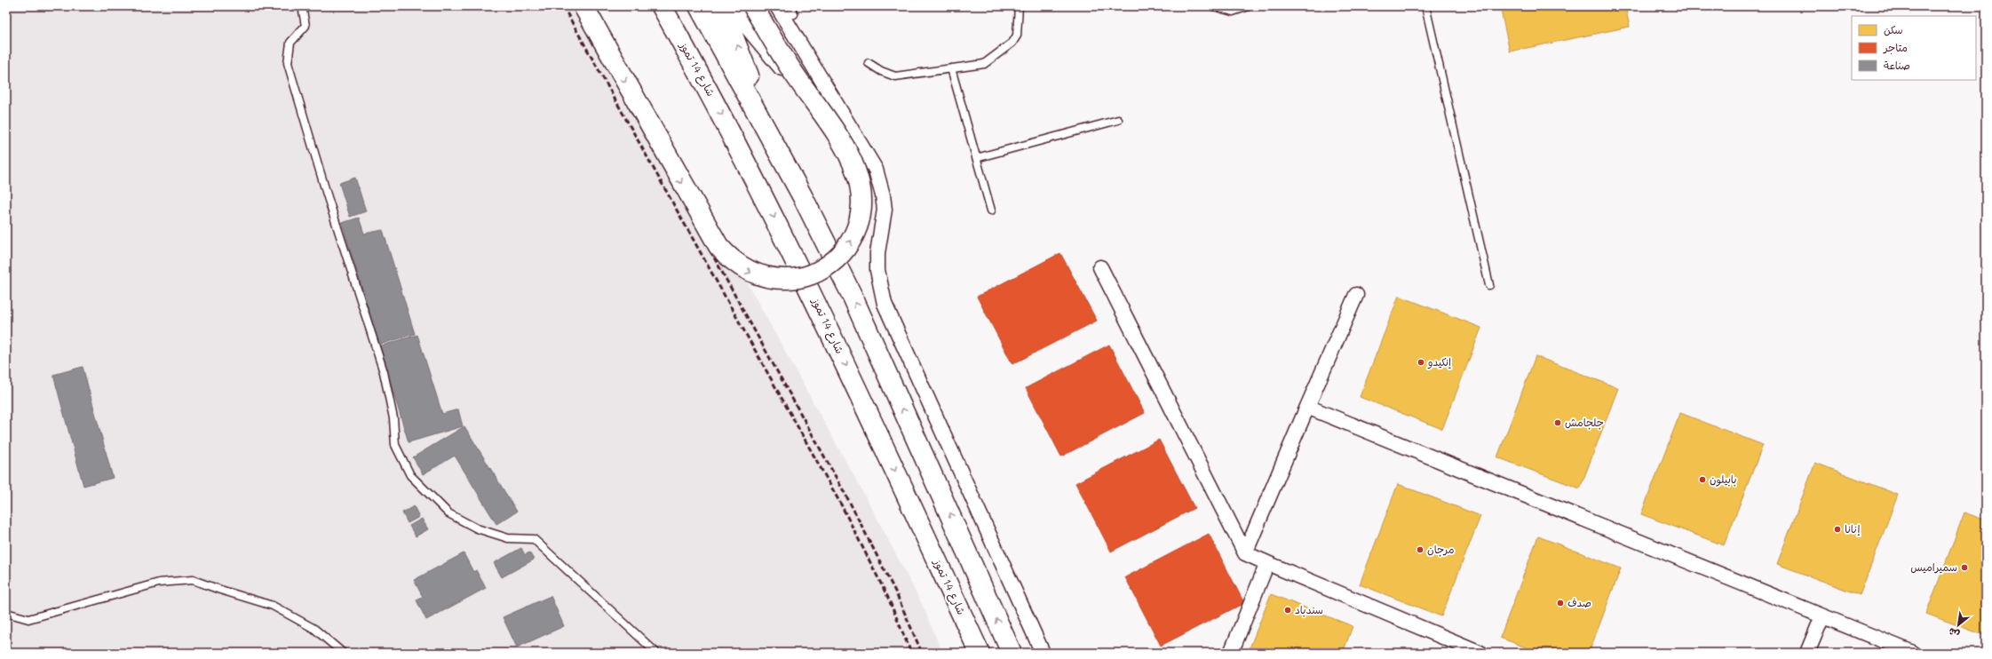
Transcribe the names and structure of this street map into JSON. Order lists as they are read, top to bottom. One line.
{"streets":{"main road":["شارع 14 تموز"]},"places":["إنكيدو","جلجامش","بابيلون","إنانا","مرجان","سميراميس","صدف","سندباد"],"legend":["سكن","متاجر","صناعة"],"north":"bottom left"}
